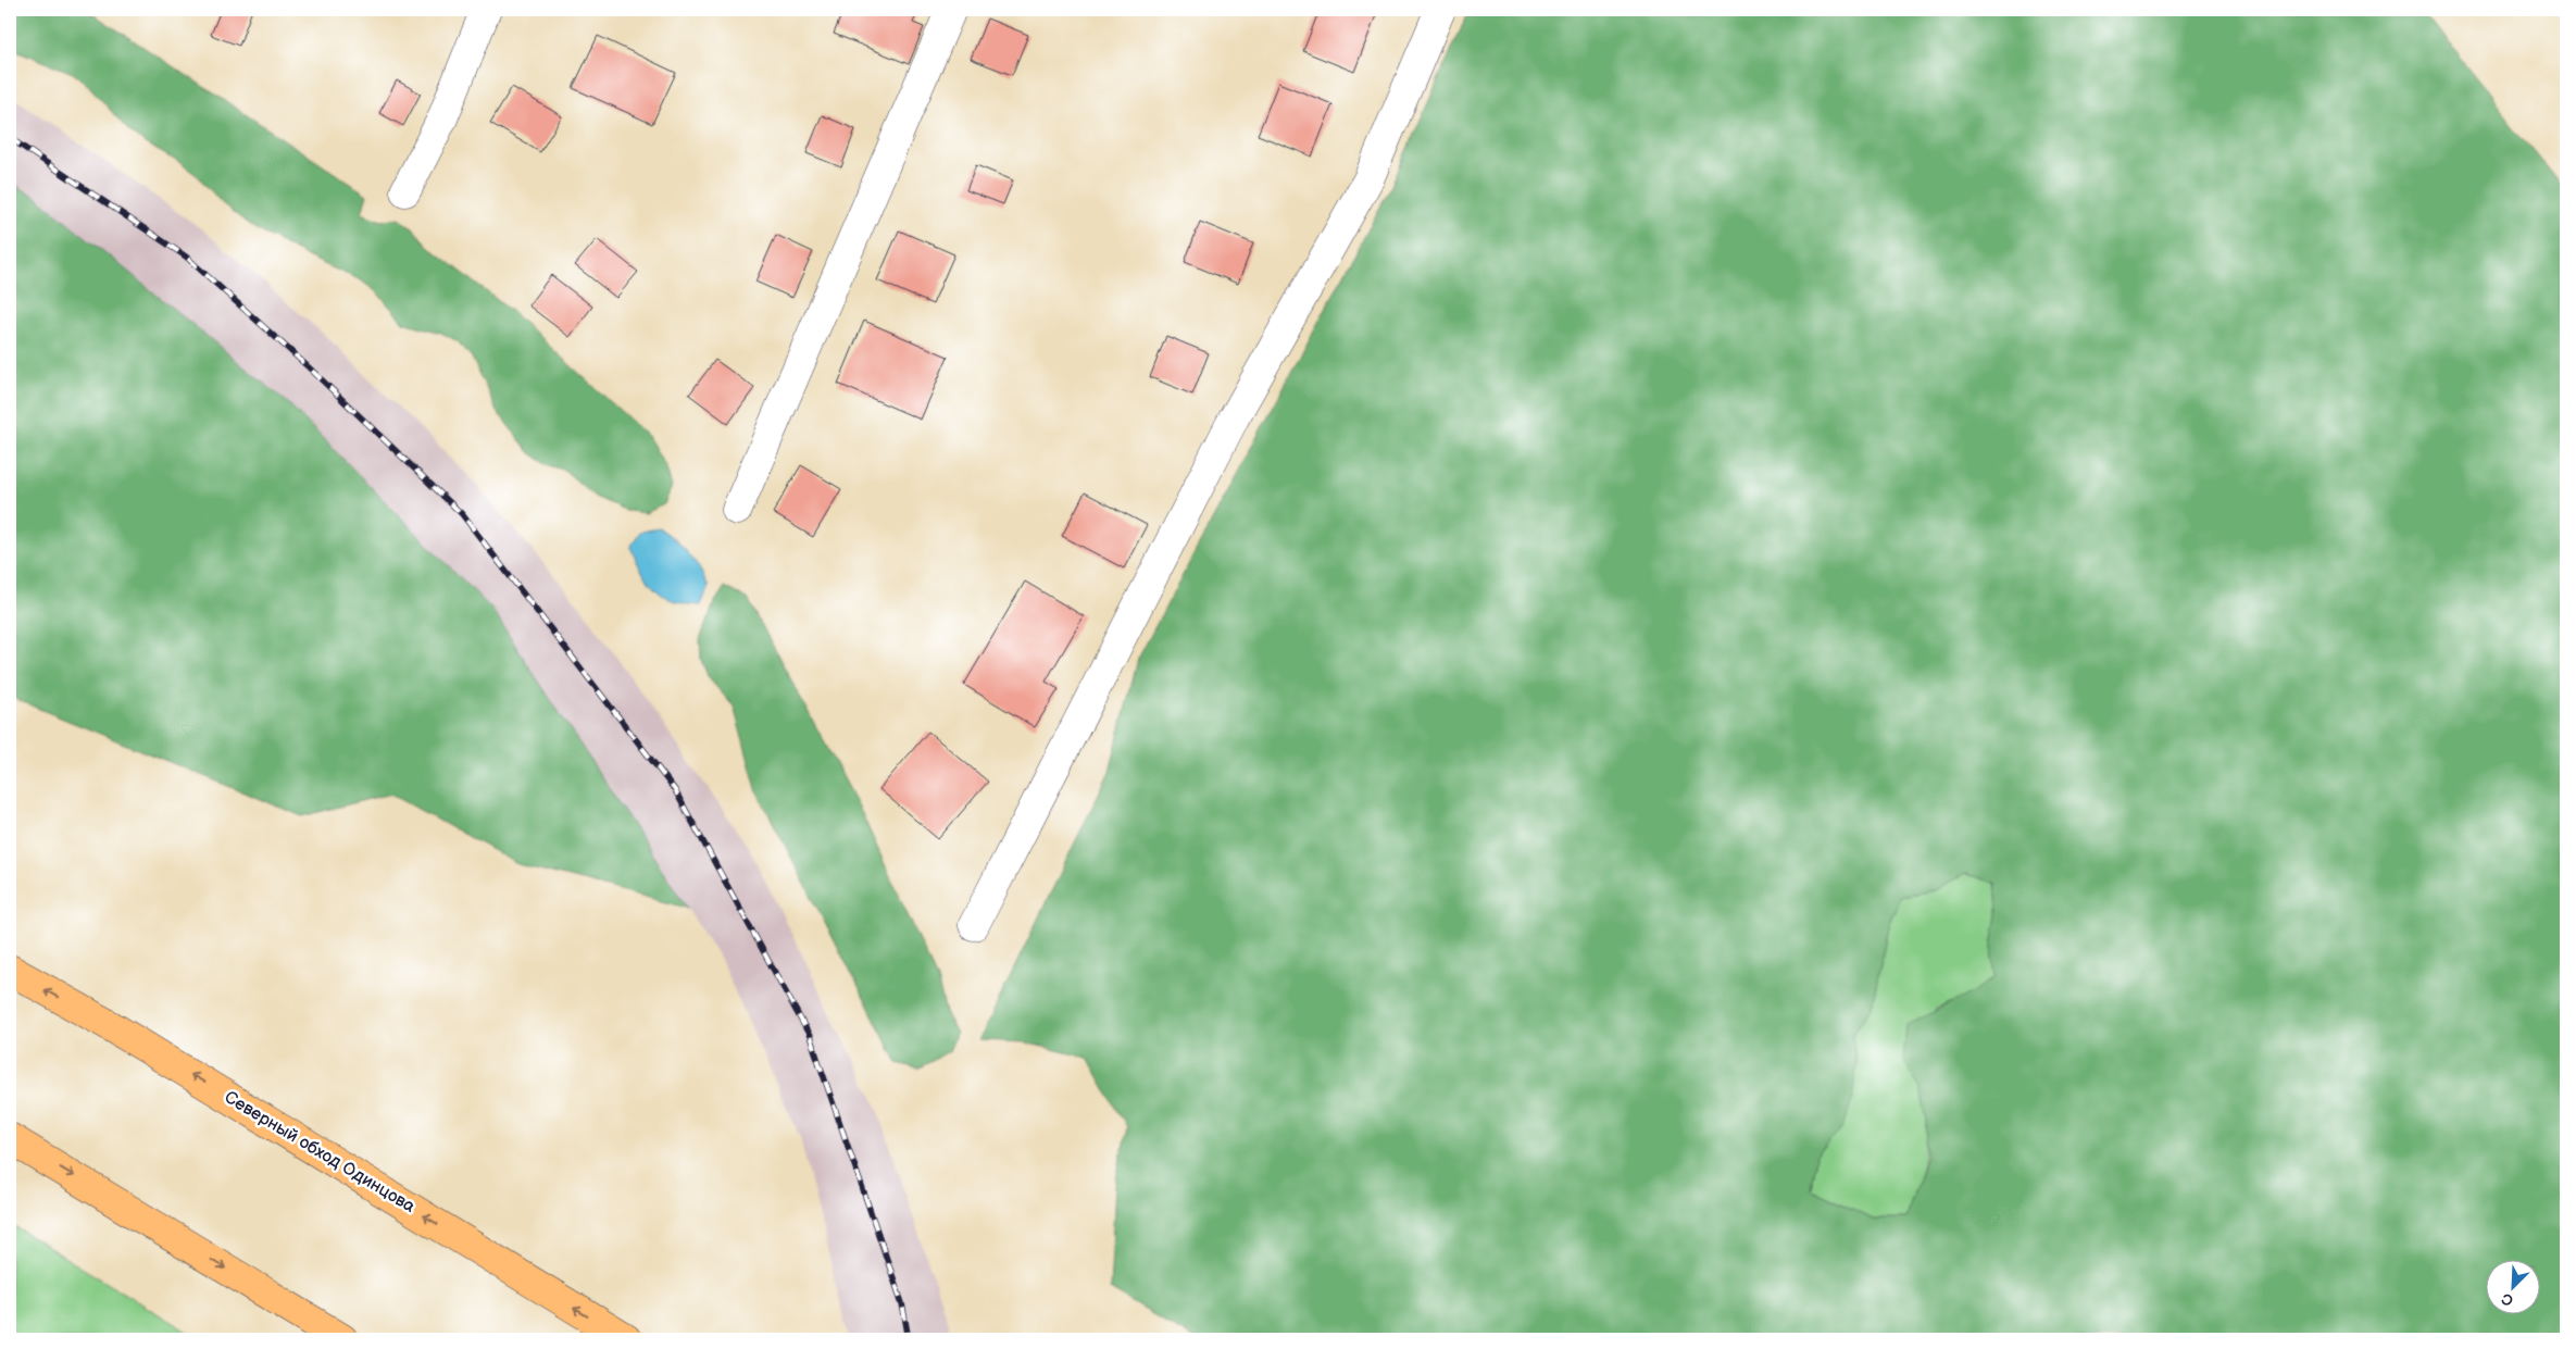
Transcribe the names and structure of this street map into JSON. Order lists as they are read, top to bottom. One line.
{"streets":{"highway":["Северный обход Одинцова"]},"north":"bottom left"}
